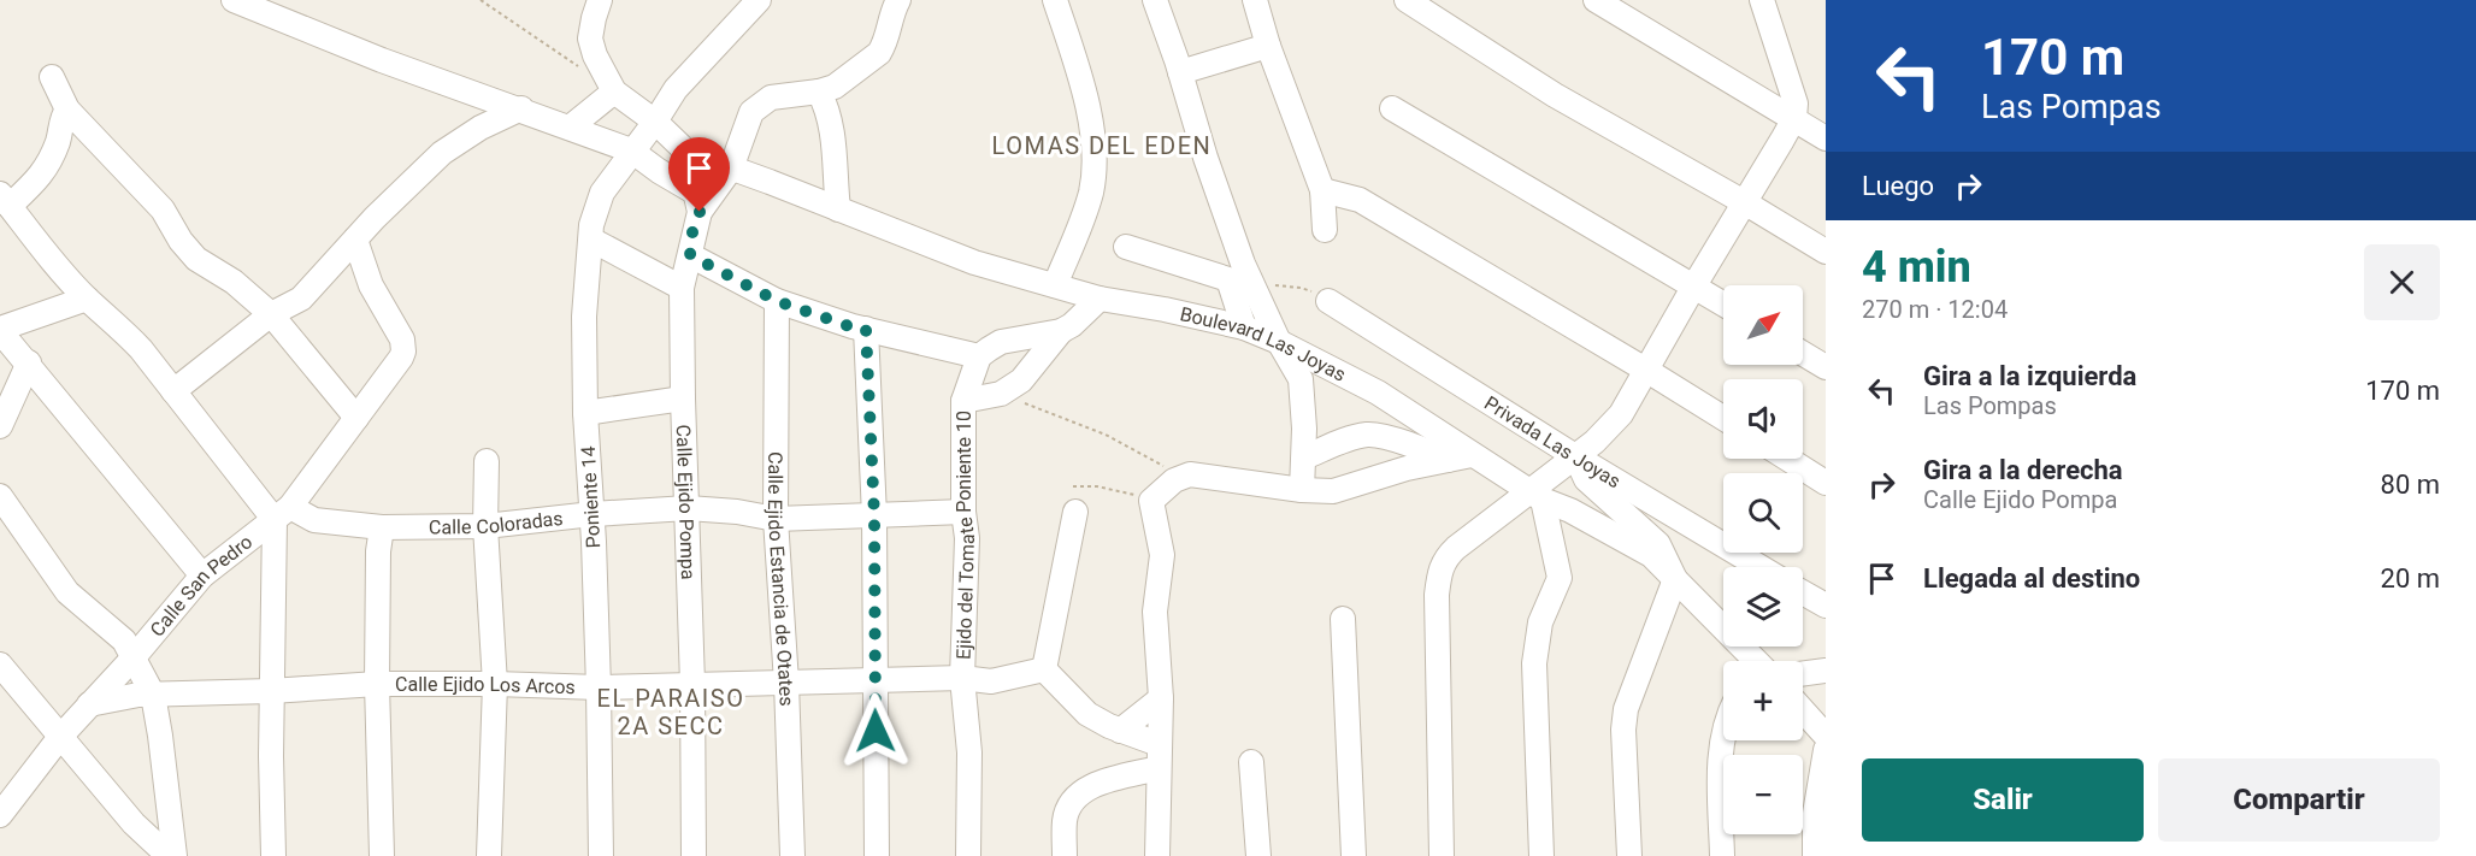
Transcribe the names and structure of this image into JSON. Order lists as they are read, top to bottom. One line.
{"streets":{"street":["Boulevard Las Joyas","Privada Las Joyas","Poniente 14","Calle Ejido Pompa","Calle Coloradas","Ejido del Tomate Poniente 10","Calle Ejido Estancia de Otates","Calle San Pedro","Calle Ejido Los Arcos"]},"crossings":[["Boulevard Las Joyas","Calle Ejido Pompa"],["Poniente 14","Calle Coloradas"],["Poniente 14","Calle Ejido Los Arcos"],["Calle Ejido Pompa","Calle Coloradas"],["Calle Ejido Pompa","Calle Ejido Los Arcos"],["Calle Coloradas","Ejido del Tomate Poniente 10"],["Calle Coloradas","Calle Ejido Estancia de Otates"],["Calle Coloradas","Calle San Pedro"],["Ejido del Tomate Poniente 10","Calle Ejido Los Arcos"],["Calle Ejido Estancia de Otates","Calle Ejido Los Arcos"],["Calle San Pedro","Calle Ejido Los Arcos"]],"districts":["LOMAS DEL EDEN","EL PARAISO 2A SECC"],"north":"top right","page":{"turn":["170 m","Las Pompas"],"then":"Luego","heading":["4 min","270 m · 12:04"],"map_buttons":["+","−"],"list":[{"name":"Gira a la izquierda","note":"Las Pompas","value":"170 m"},{"name":"Gira a la derecha","note":"Calle Ejido Pompa","value":"80 m"},{"name":"Llegada al destino","value":"20 m"}],"buttons":["Salir","Compartir"]}}
